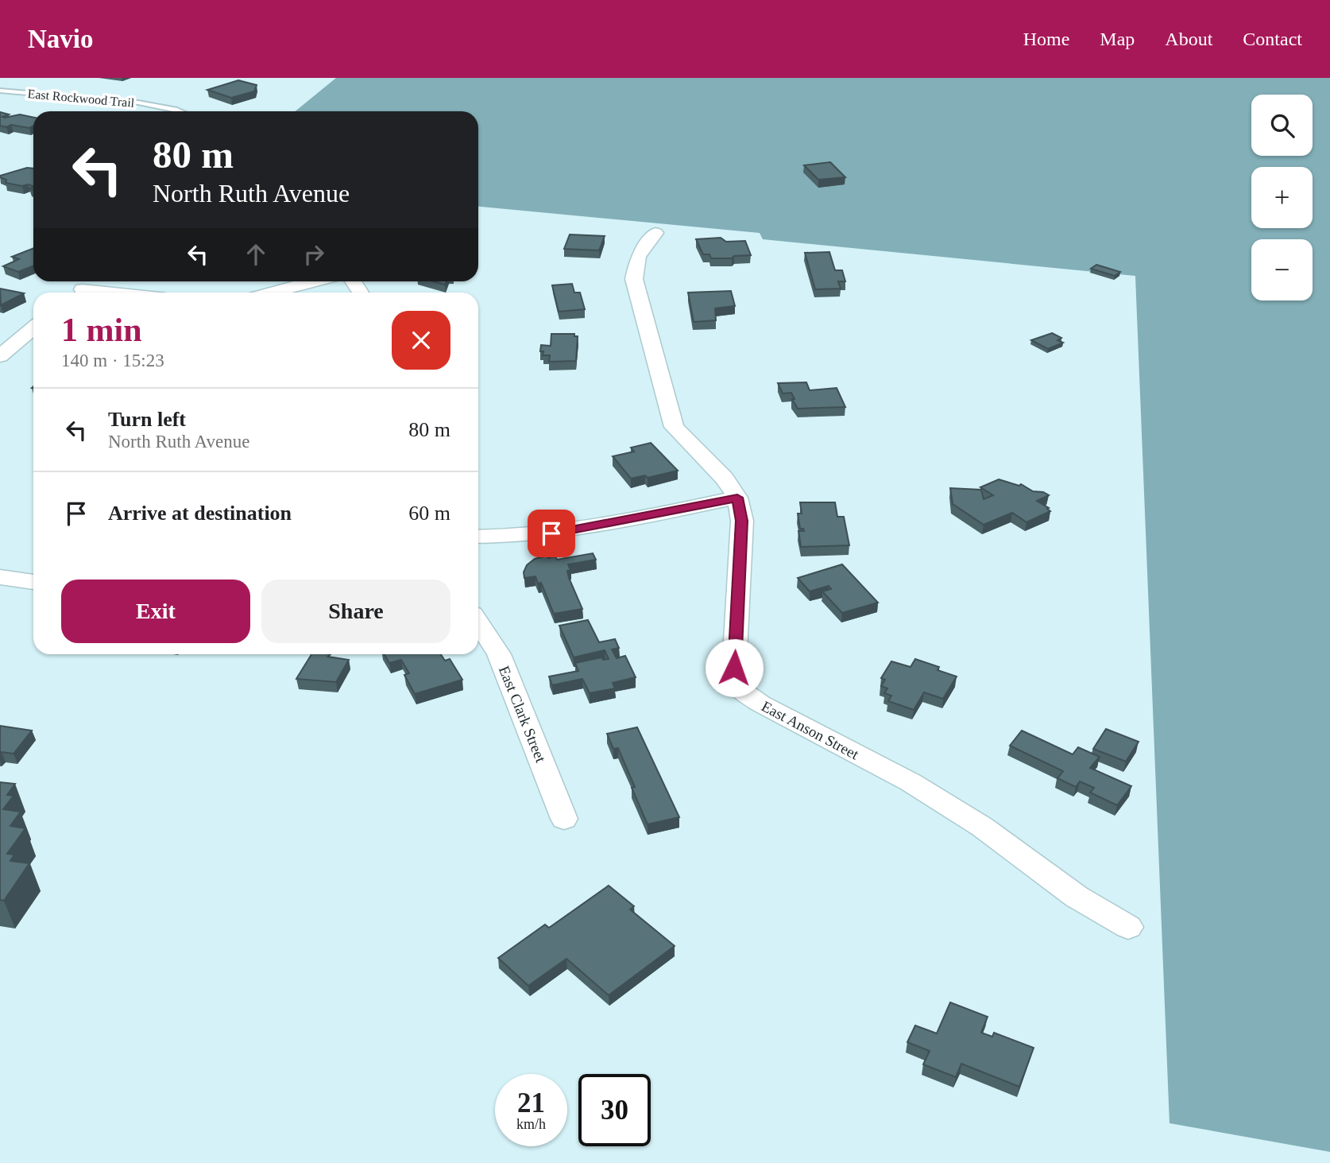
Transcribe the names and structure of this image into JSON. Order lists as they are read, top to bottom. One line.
{"streets":{"street":["East Clark Street","East Anson Street"],"lane":["East Rockwood Trail"]},"page":{"header":"Navio","nav":["Home","Map","About","Contact"],"map_buttons":["+","−"],"turn":["80 m","North Ruth Avenue"],"heading":["1 min","140 m · 15:23"],"list":[{"name":"Turn left","note":"North Ruth Avenue","value":"80 m"},{"name":"Arrive at destination","value":"60 m"}],"buttons":["Exit","Share"],"speed":"21 km/h","limit":"30"}}
